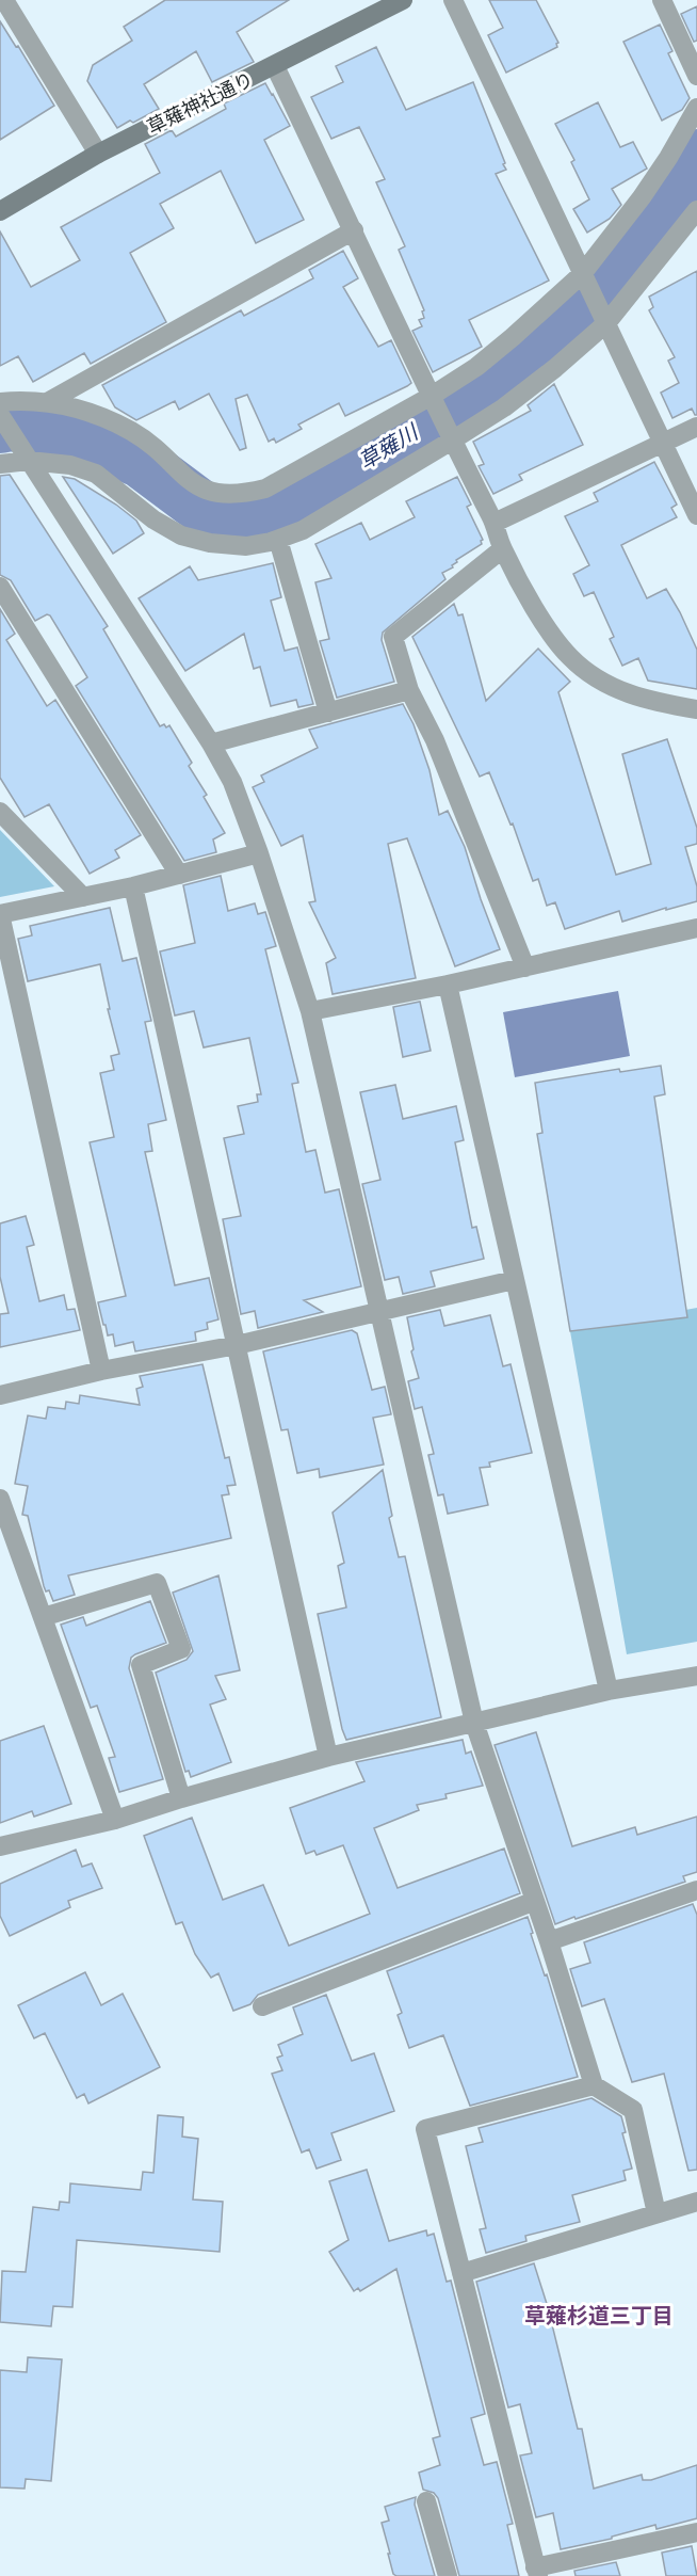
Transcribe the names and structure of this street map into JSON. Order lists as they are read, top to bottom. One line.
{"streets":{"street":["草薙神社通り"]},"districts":["草薙杉道三丁目"],"water":["草薙川"]}
